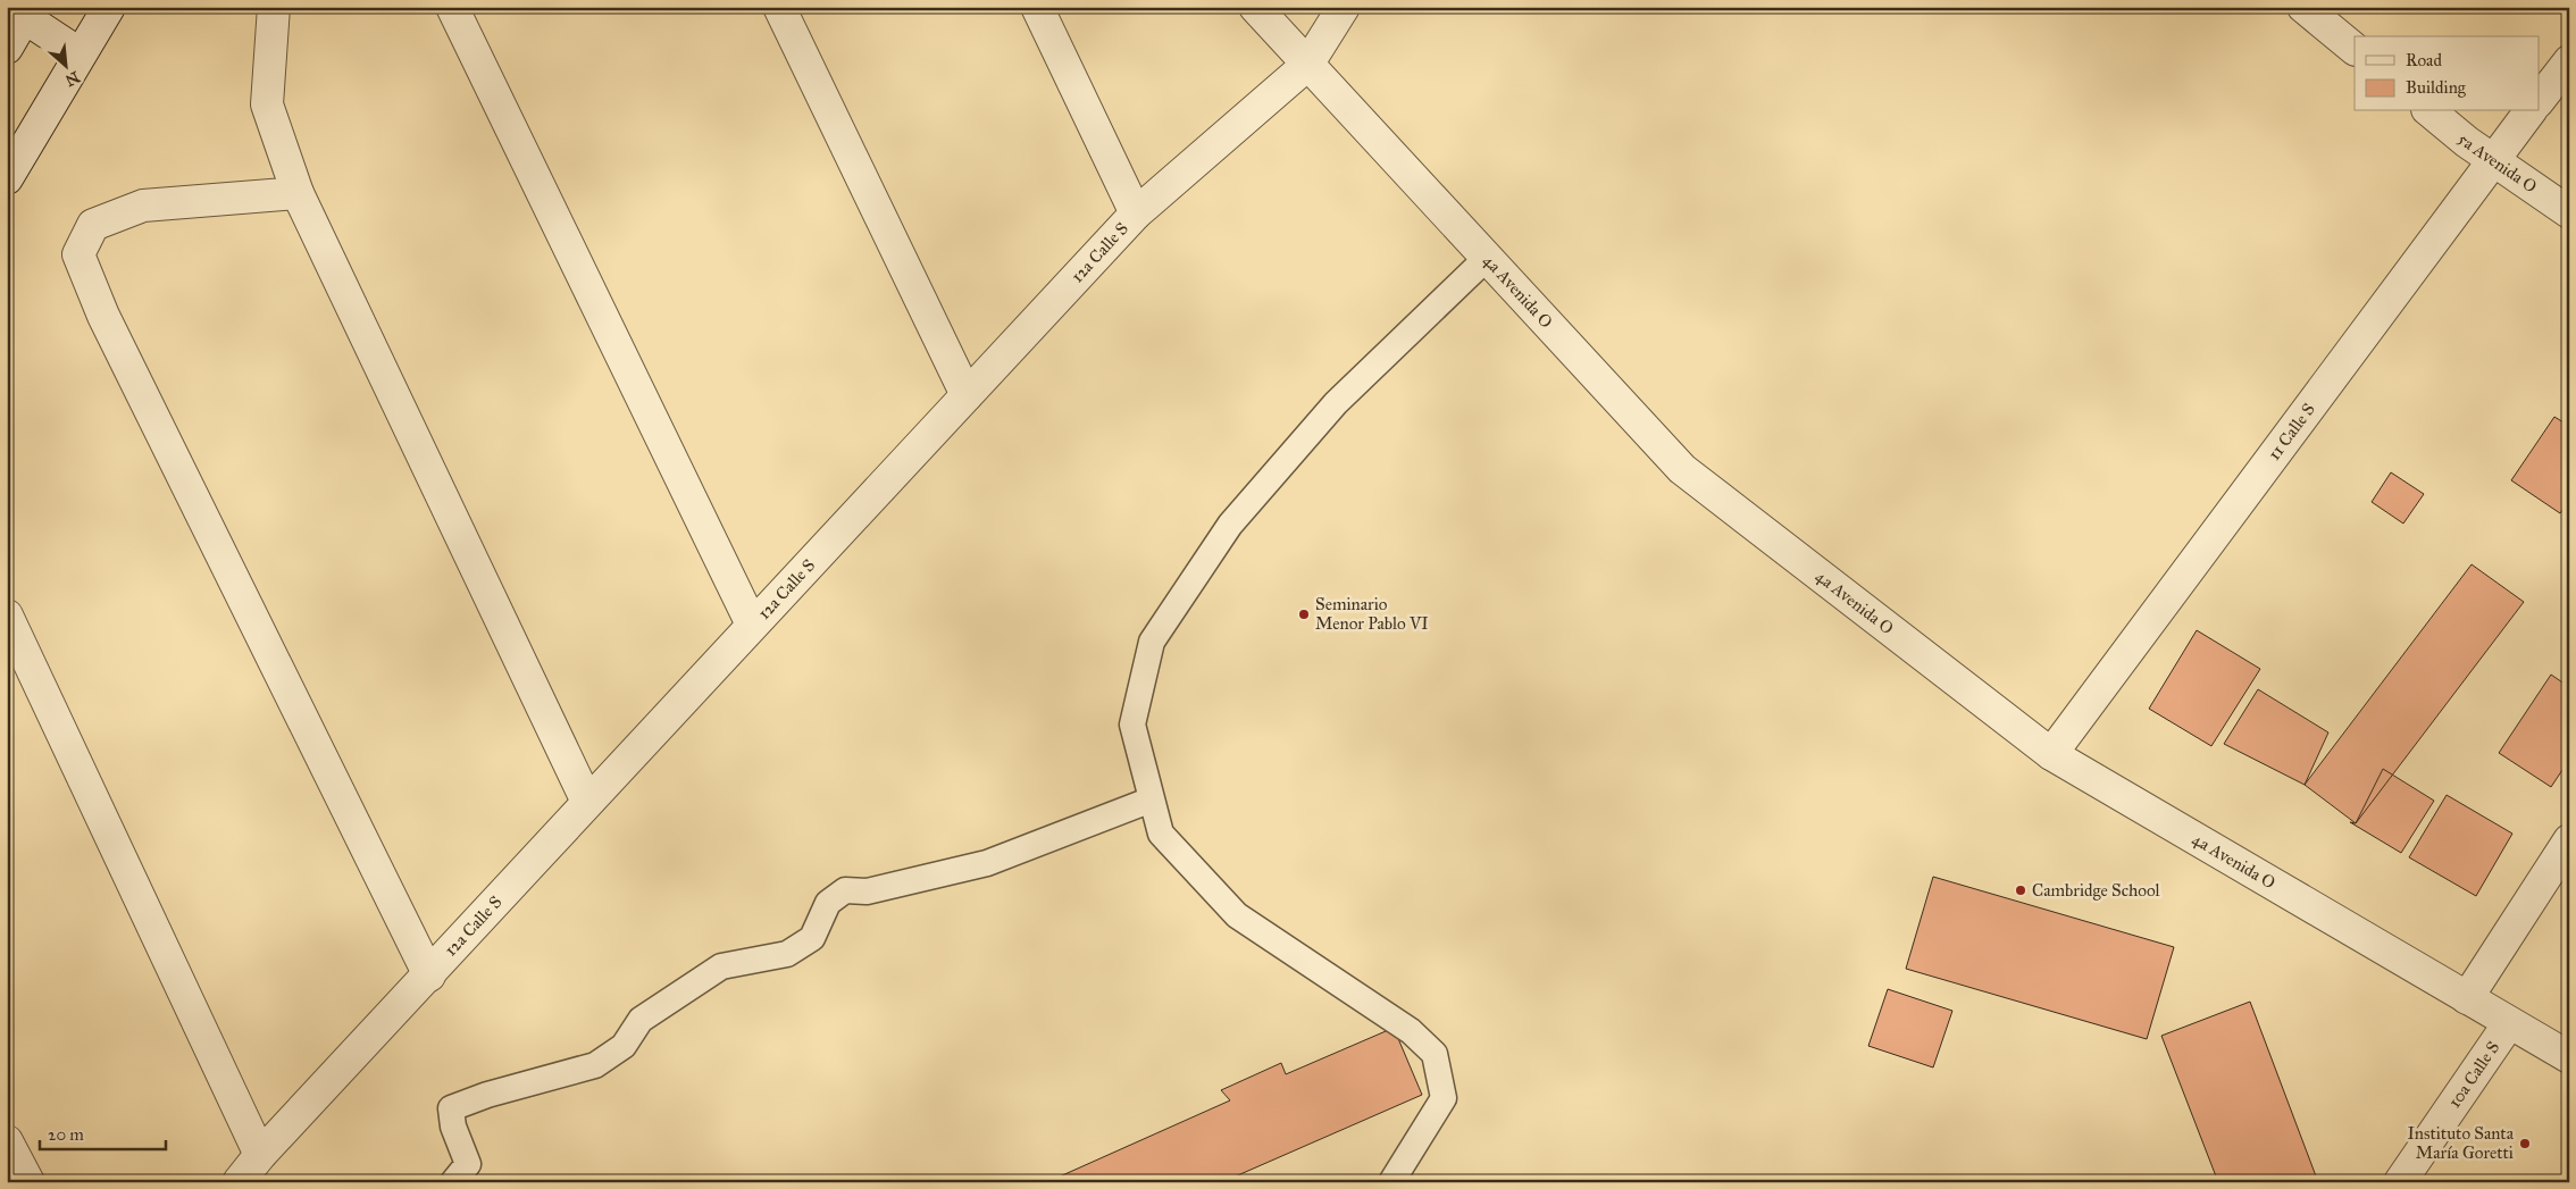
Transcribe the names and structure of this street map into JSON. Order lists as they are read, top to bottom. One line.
{"streets":{"street":["5a Avenida O","12a Calle S","4a Avenida O","11 Calle S","10a Calle S"]},"crossings":[["5a Avenida O","11 Calle S"],["12a Calle S","4a Avenida O"],["4a Avenida O","11 Calle S"],["4a Avenida O","10a Calle S"]],"places":["Seminario Menor Pablo VI","Cambridge School","Instituto Santa María Goretti"],"legend":["Road","Building"],"scale_bar":"20 m","north":"bottom right"}
